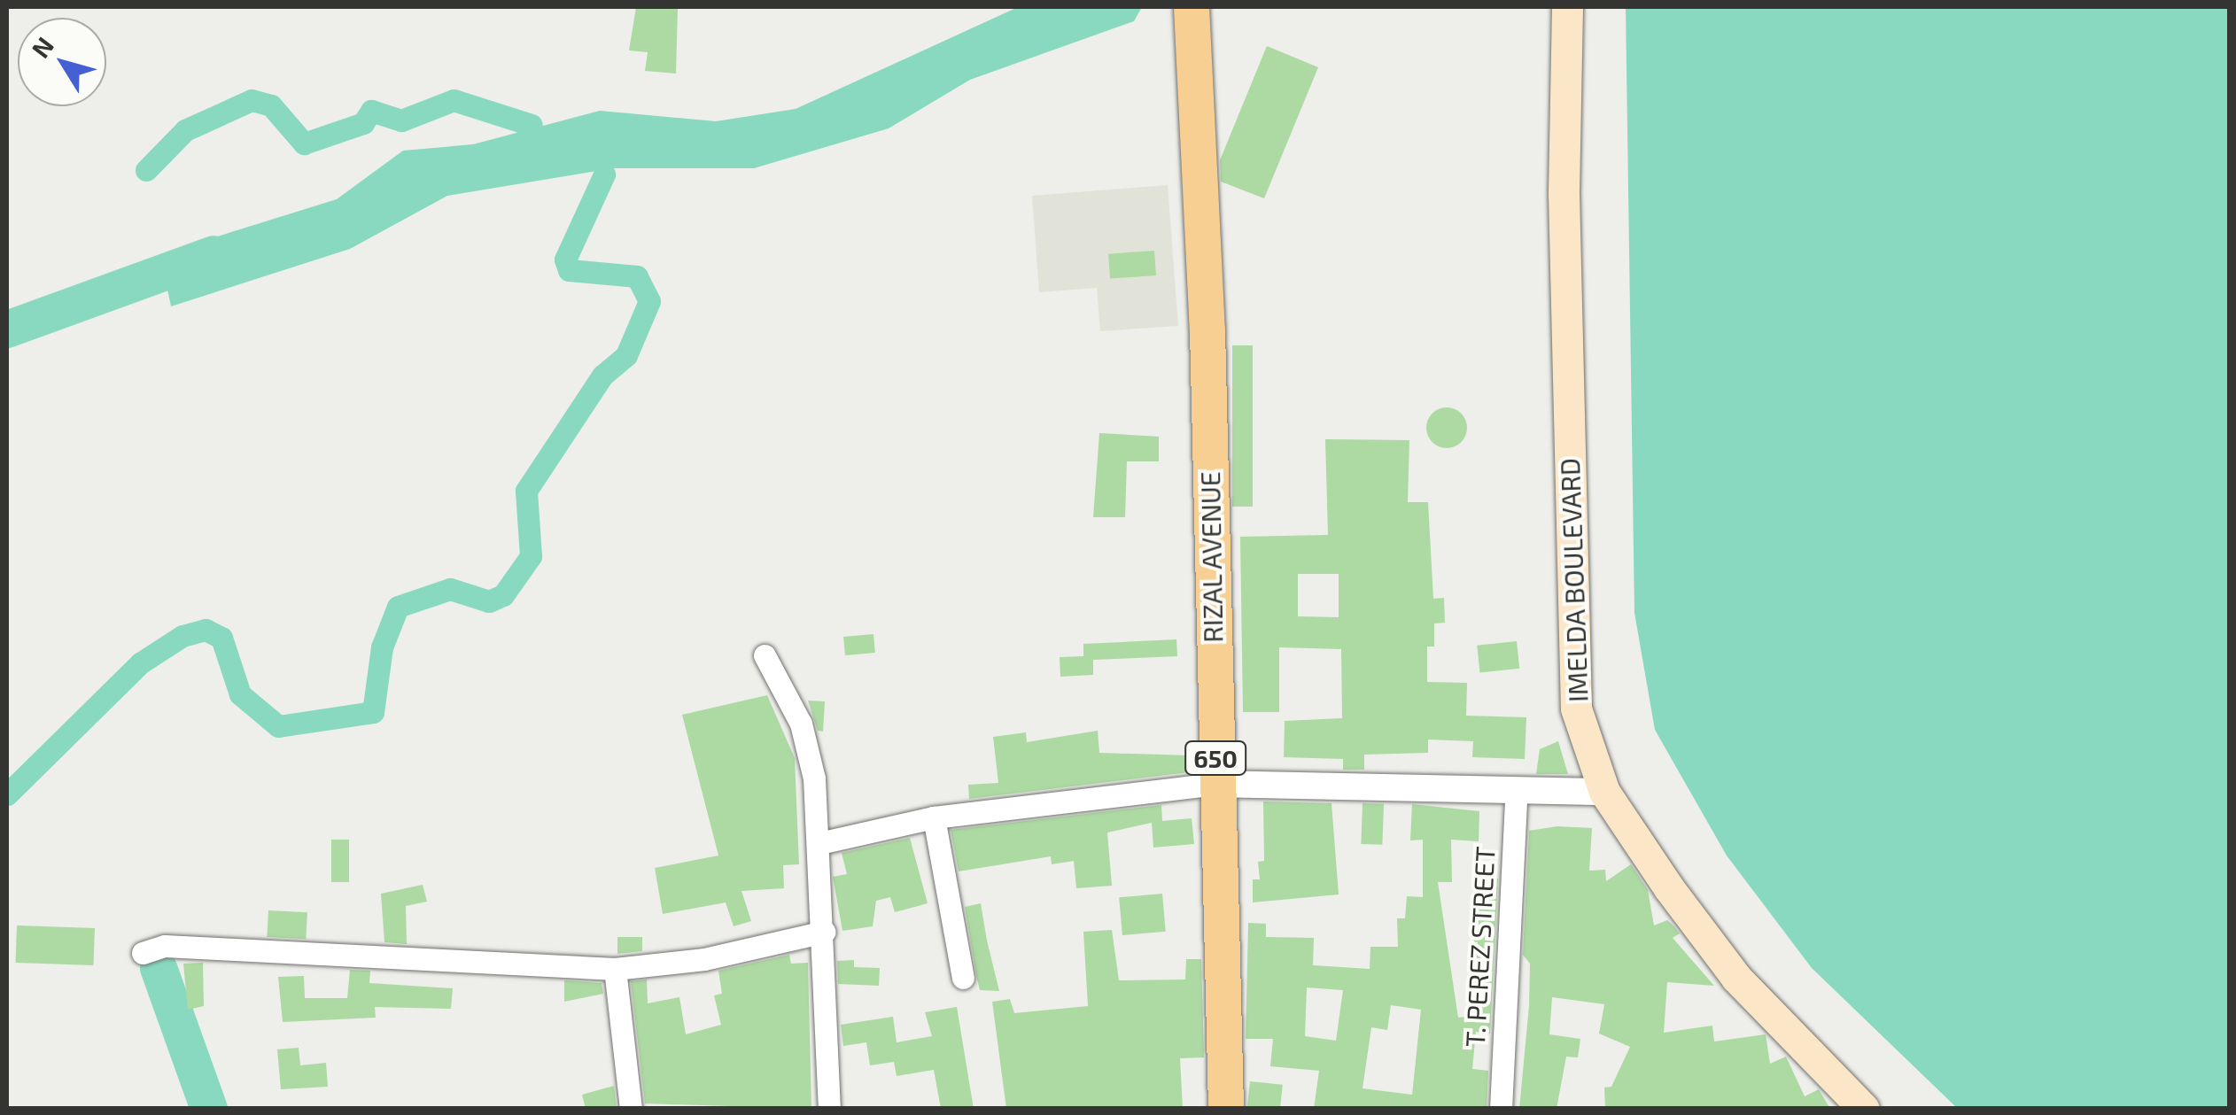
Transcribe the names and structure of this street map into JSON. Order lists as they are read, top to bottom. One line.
{"streets":{"main road":["RIZAL AVENUE","IMELDA BOULEVARD","650"],"street":["T. PEREZ STREET"]},"north":"top left"}
